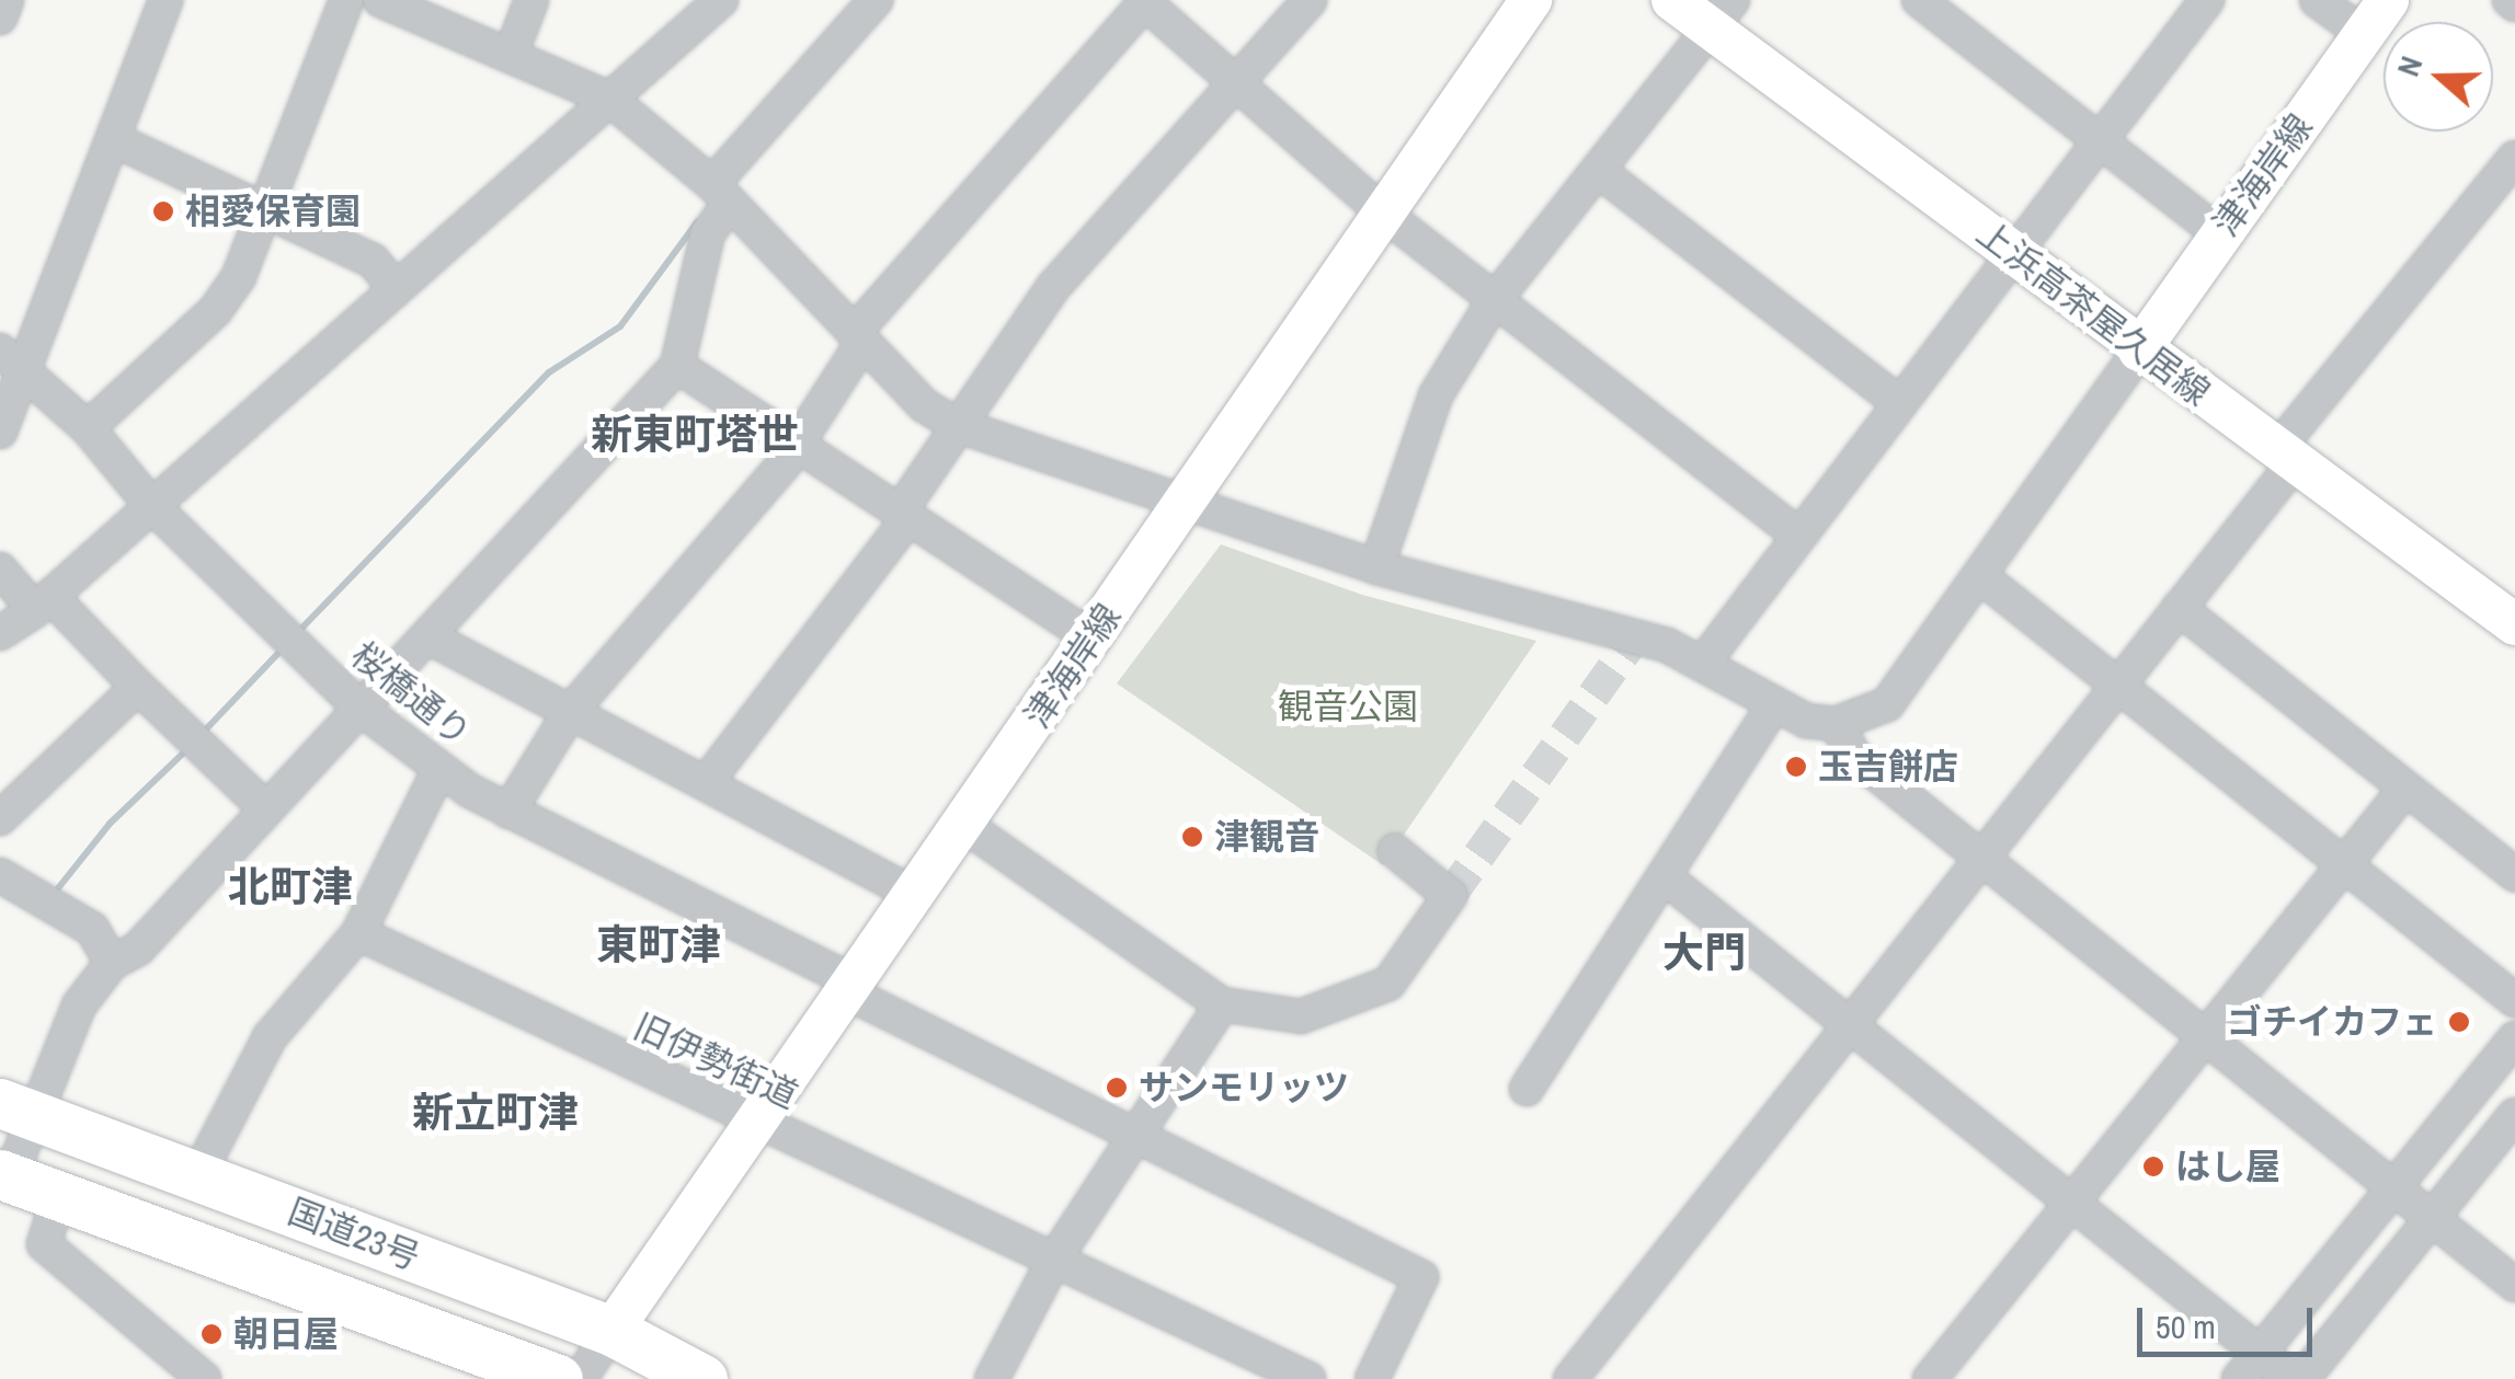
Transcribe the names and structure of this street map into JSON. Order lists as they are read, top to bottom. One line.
{"streets":{"highway":["国道23号"],"main road":["津海岸線","上浜高茶屋久居線"],"street":["桜橋通り","旧伊勢街道"]},"crossings":[["津海岸線","上浜高茶屋久居線"],["津海岸線","桜橋通り"],["津海岸線","旧伊勢街道"],["津海岸線","国道23号"]],"districts":["新東町塔世","北町津","東町津","大門","新立町津"],"parks":["観音公園"],"places":["相愛保育園","玉吉餅店","津観音","ゴチイカフェ","サンモリッツ","はし屋","朝日屋"],"scale_bar":"50 m","north":"left"}
